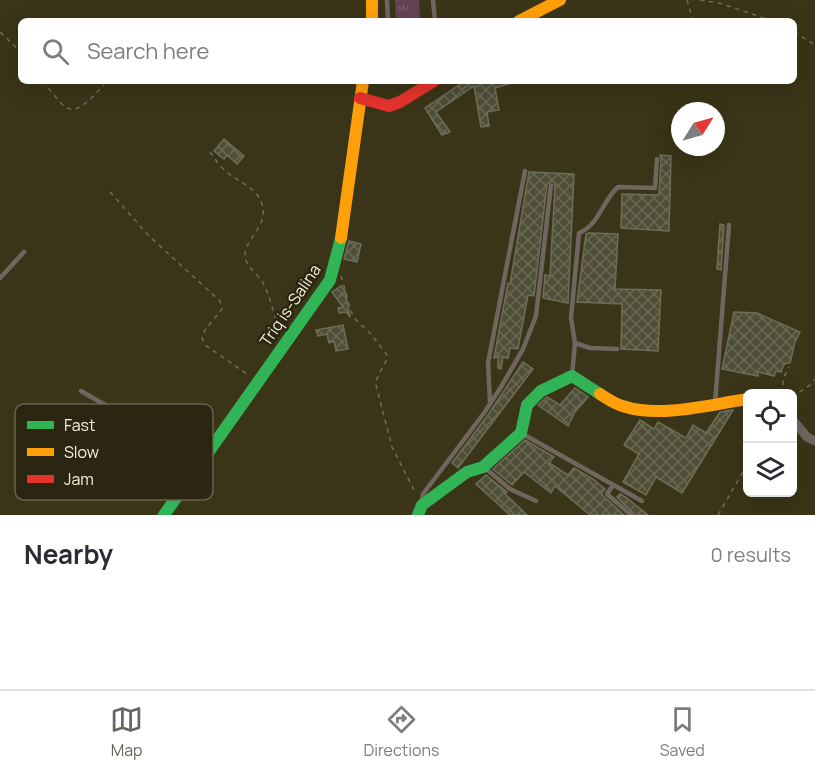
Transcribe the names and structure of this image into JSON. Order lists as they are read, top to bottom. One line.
{"streets":{"street":["Triq is-Salina"]},"legend":["Fast","Slow","Jam"],"north":"top right","page":{"search":"Search here","heading":["Nearby","0 results"],"nav":["Map","Directions","Saved"]}}
